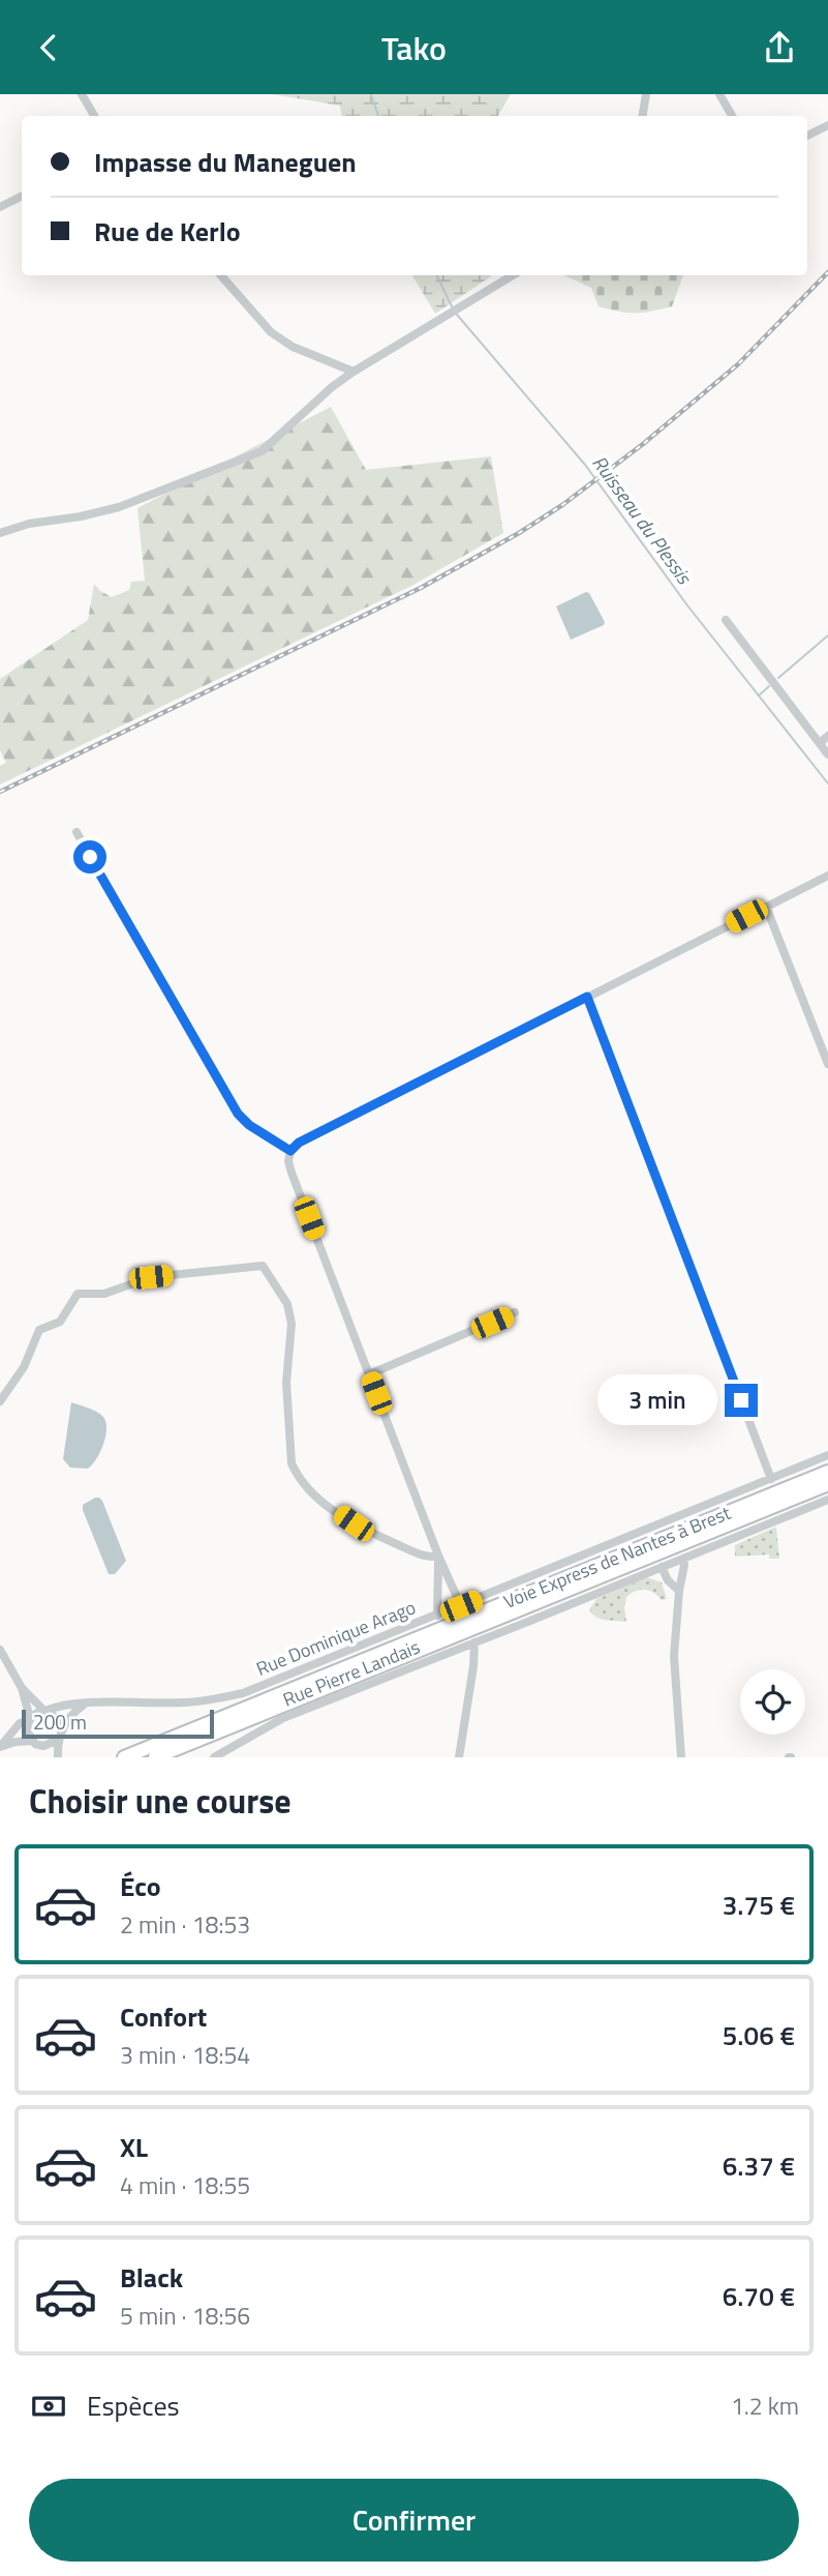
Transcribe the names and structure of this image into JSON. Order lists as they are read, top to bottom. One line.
{"streets":{"highway":["Voie Express de Nantes à Brest"],"street":["Rue Dominique Arago","Rue Pierre Landais"]},"water":["Ruisseau du Plessis"],"scale_bar":"200 m","page":{"header":"Tako","banner":["Impasse du Maneguen","Rue de Kerlo"],"bubble":"3 min","scale":"200 m","heading":"Choisir une course","list":[{"name":"Éco","note":"2 min · 18:53","value":"3.75 €"},{"name":"Confort","note":"3 min · 18:54","value":"5.06 €"},{"name":"XL","note":"4 min · 18:55","value":"6.37 €"},{"name":"Black","note":"5 min · 18:56","value":"6.70 €"}],"pay":["Espèces","1.2 km"],"buttons":"Confirmer"}}
